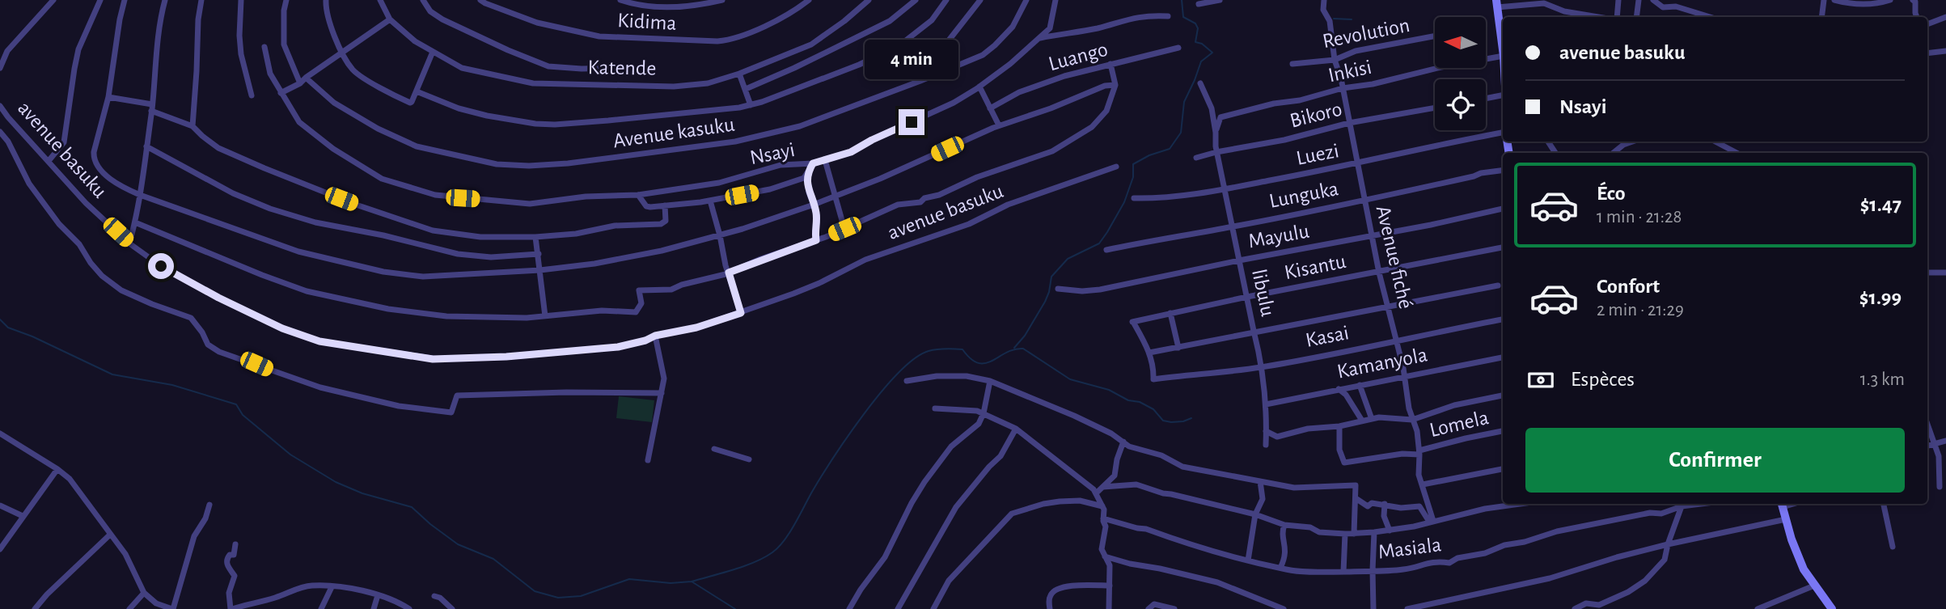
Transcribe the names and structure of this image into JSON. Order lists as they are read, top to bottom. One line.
{"streets":{"street":["Kidima","Revolution","Luango","Katende","Inkisi","Bikoro","Avenue kasuku","avenue basuku","Nsayi","Luezi","Lunguka","Mayulu","Avenue fiché","Kisantu","libulu","Kasai","Kamanyola","Lomela","Masiala"]},"crossings":[["Revolution","Avenue fiché"],["Luango","Nsayi"],["Inkisi","Avenue fiché"],["Inkisi","libulu"],["Bikoro","Avenue fiché"],["Bikoro","libulu"],["Luezi","Avenue fiché"],["Luezi","libulu"],["Lunguka","Avenue fiché"],["Lunguka","libulu"],["Mayulu","Avenue fiché"],["Mayulu","libulu"],["Avenue fiché","Kisantu"],["Avenue fiché","Kasai"],["Avenue fiché","Kamanyola"],["Avenue fiché","Lomela"],["Kisantu","libulu"],["Kisantu","Kasai"],["libulu","Kasai"],["libulu","Kamanyola"]],"north":"left","page":{"banner":["avenue basuku","Nsayi"],"bubble":"4 min","list":[{"name":"Éco","note":"1 min · 21:28","value":"$1.47"},{"name":"Confort","note":"2 min · 21:29","value":"$1.99"}],"pay":["Espèces","1.3 km"],"buttons":"Confirmer"}}
